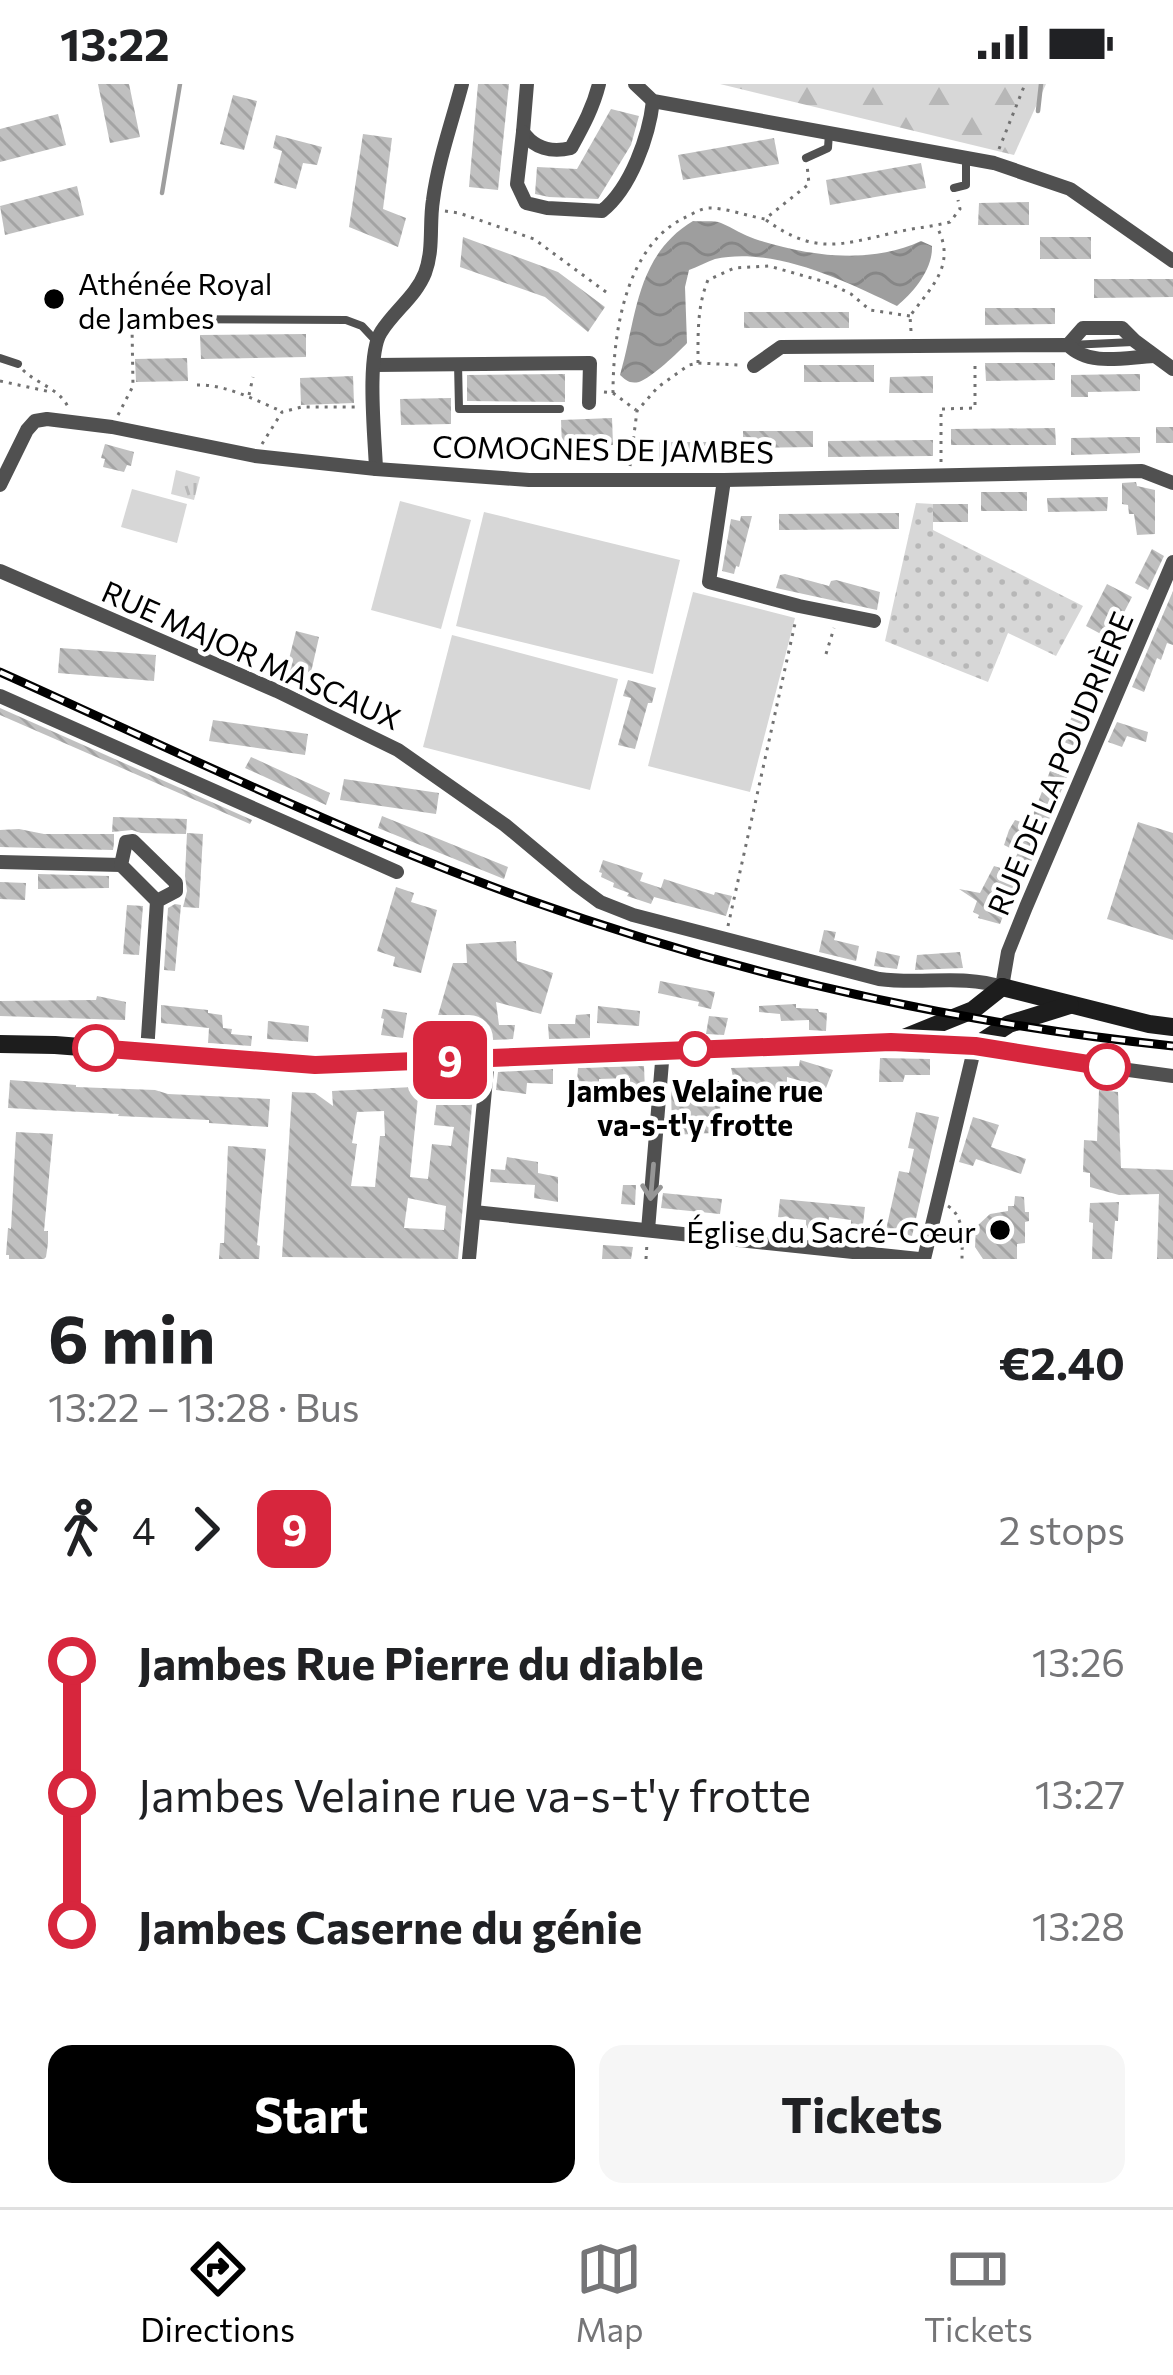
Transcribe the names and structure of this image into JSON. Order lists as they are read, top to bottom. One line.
{"streets":{"street":["COMOGNES DE JAMBES","RUE MAJOR MASCAUX","RUE DE LA POUDRIÈRE"]},"crossings":[["RUE MAJOR MASCAUX","RUE DE LA POUDRIÈRE"]],"places":["Athénée Royal de Jambes","Jambes Velaine rue va-s-t'y frotte","Église du Sacré-Cœur"],"lines":["bus line 9"],"page":{"status":"13:22","on_map":"9","heading":["6 min","13:22 – 13:28 · Bus","€2.40"],"legs":["4","9","2 stops"],"list":[{"name":"Jambes Rue Pierre du diable","value":"13:26"},{"name":"Jambes Velaine rue va-s-t'y frotte","value":"13:27"},{"name":"Jambes Caserne du génie","value":"13:28"}],"buttons":["Start","Tickets"],"tabs":["Directions","Map","Tickets"]}}
